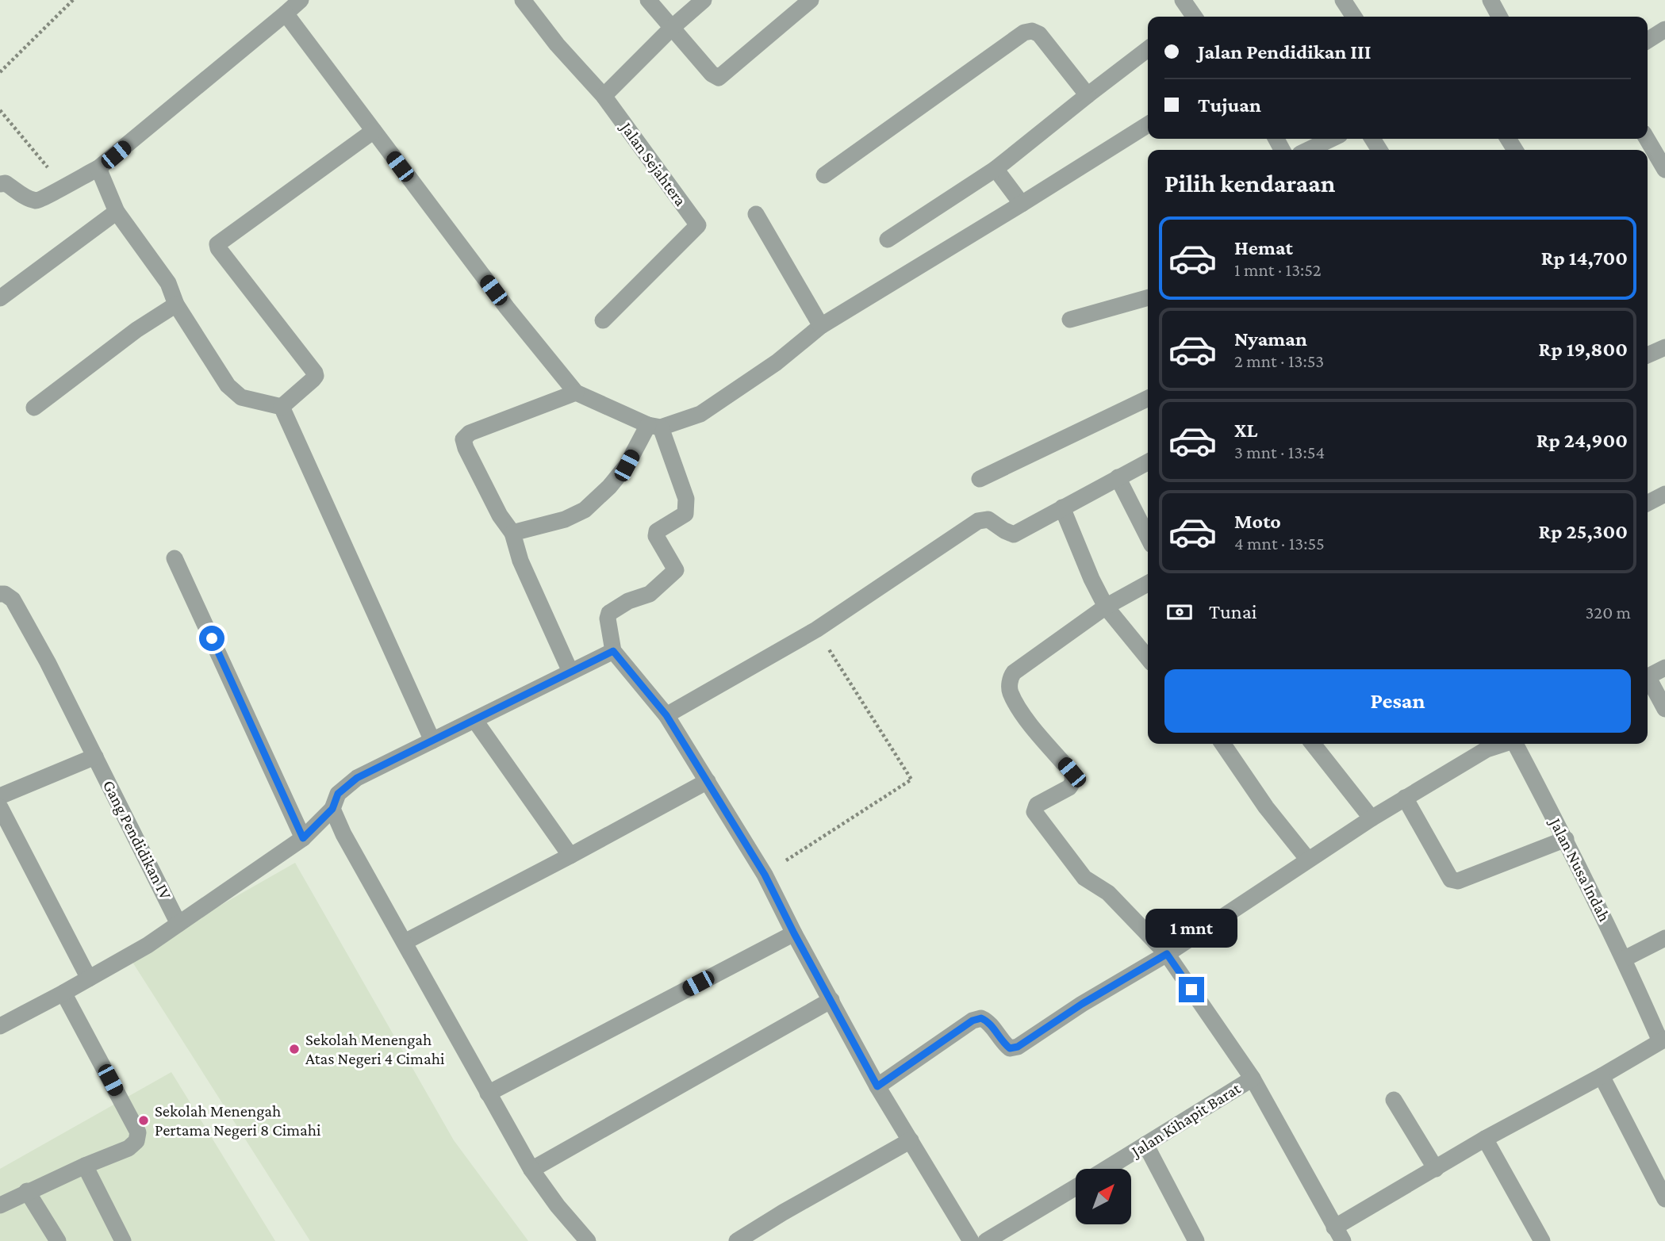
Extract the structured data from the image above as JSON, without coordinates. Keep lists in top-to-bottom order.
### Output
{
  "streets": {
    "street": [
      "Jalan Sejahtera",
      "Gang Pendidikan IV",
      "Jalan Nusa Indah",
      "Jalan Kihapit Barat"
    ]
  },
  "places": ["Sekolah Menengah Atas Negeri 4 Cimahi", "Sekolah Menengah Pertama Negeri 8 Cimahi"],
  "north": "top right",
  "page": {
    "banner": ["Jalan Pendidikan III", "Tujuan"],
    "heading": "Pilih kendaraan",
    "list": [
      {
        "name": "Hemat",
        "note": "1 mnt · 13:52",
        "value": "Rp 14,700"
      },
      {
        "name": "Nyaman",
        "note": "2 mnt · 13:53",
        "value": "Rp 19,800"
      },
      {
        "name": "XL",
        "note": "3 mnt · 13:54",
        "value": "Rp 24,900"
      },
      {
        "name": "Moto",
        "note": "4 mnt · 13:55",
        "value": "Rp 25,300"
      }
    ],
    "pay": ["Tunai", "320 m"],
    "buttons": "Pesan",
    "bubble": "1 mnt"
  }
}
